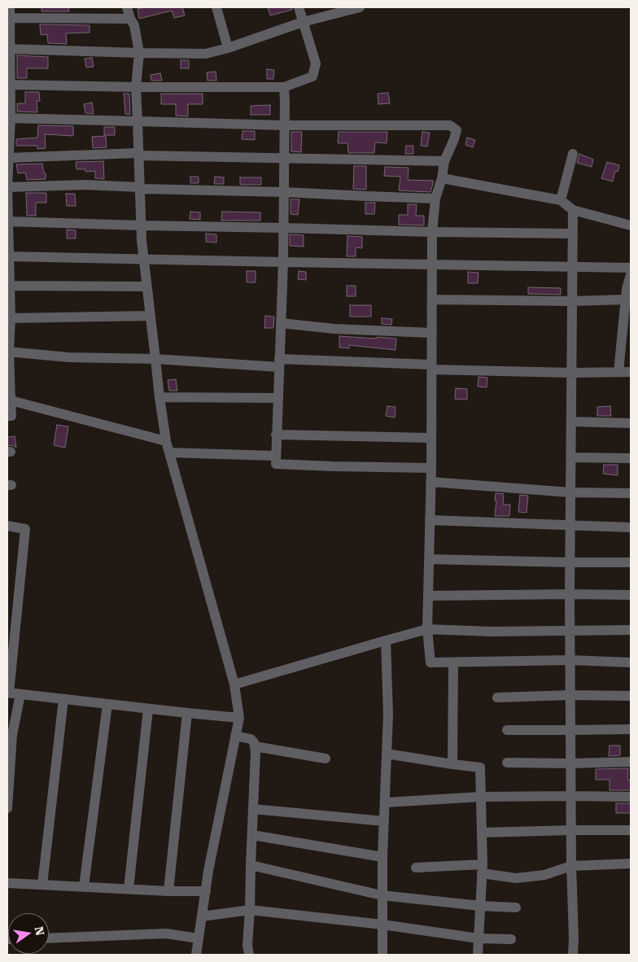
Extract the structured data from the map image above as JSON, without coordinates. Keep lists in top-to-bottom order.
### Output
{
  "north": "right"
}
